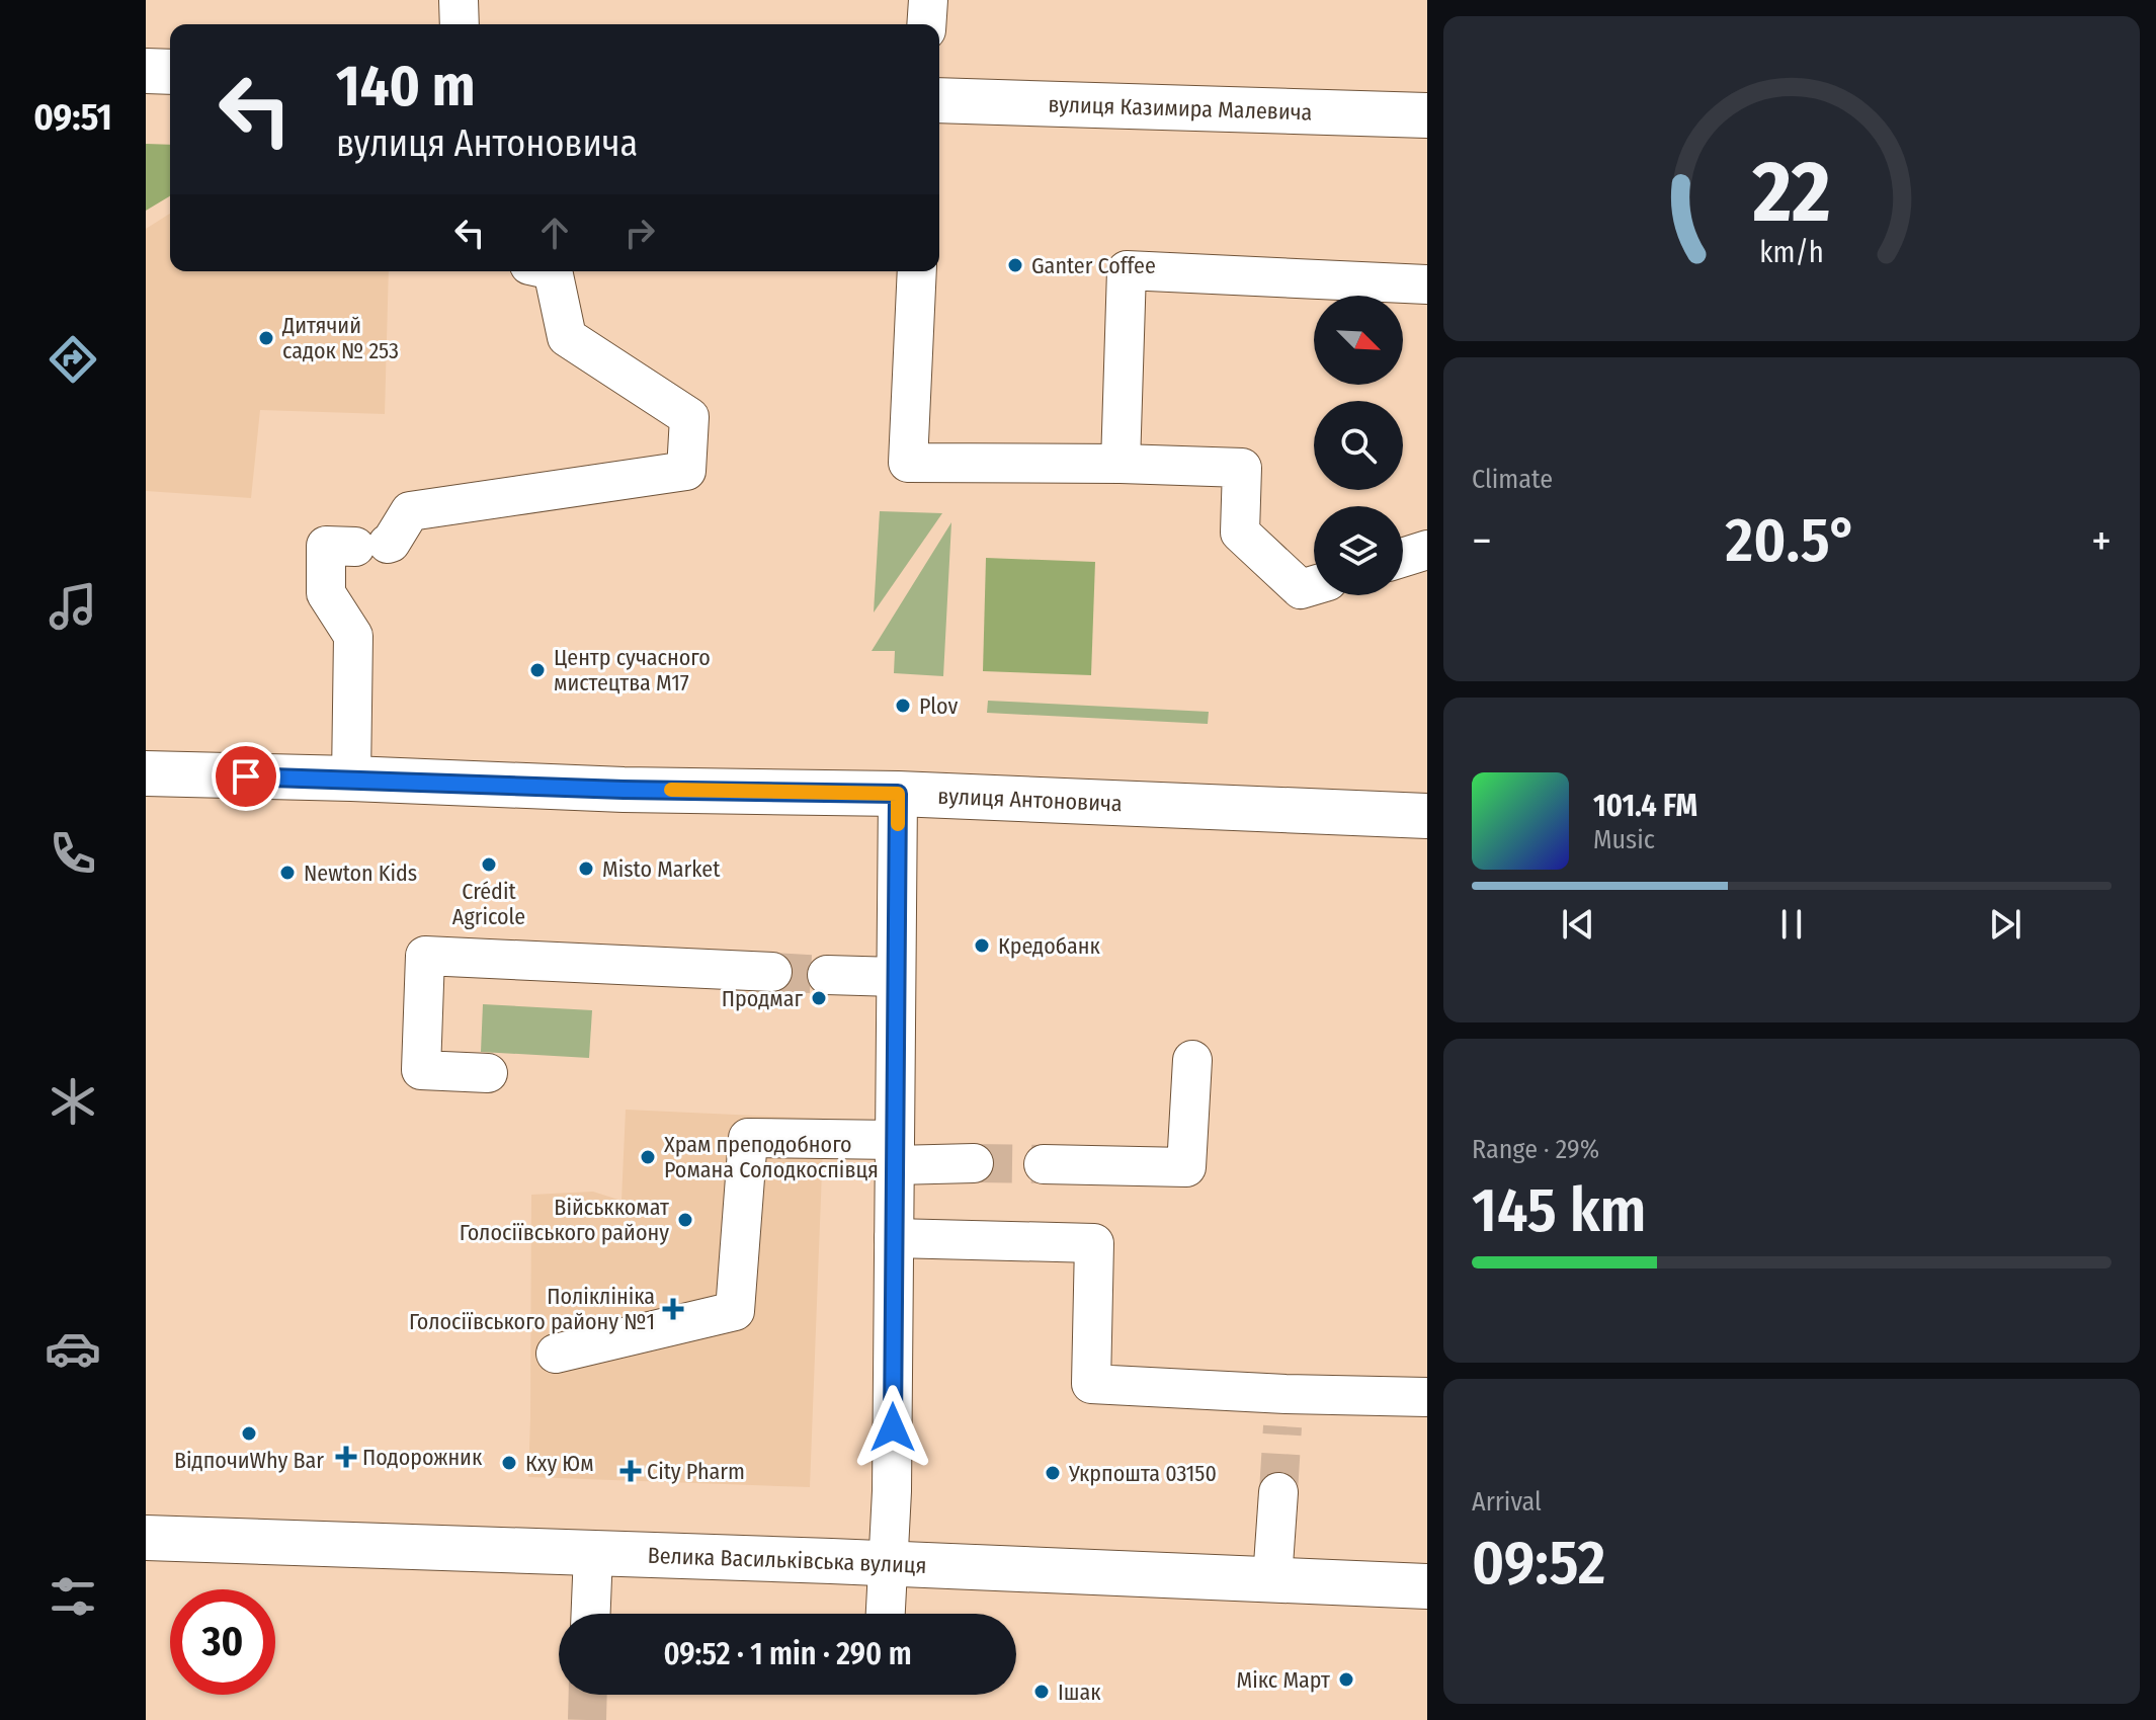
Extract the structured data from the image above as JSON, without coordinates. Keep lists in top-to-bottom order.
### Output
{
  "streets": {
    "main road": ["вулиця Казимира Малевича", "вулиця Антоновича", "Велика Васильківська вулиця"]
  },
  "places": {
    "other": [
      "Ganter Coffee",
      "Дитячий садок № 253",
      "Центр сучасного мистецтва M17",
      "Plov",
      "Crédit Agricole",
      "Misto Market",
      "Newton Kids",
      "Кредобанк",
      "Продмаг",
      "Храм преподобного Романа Солодкоспівця",
      "Військкомат Голосіївського району",
      "ВідпочиWhy Bar",
      "Кху Юм",
      "Укрпошта 03150",
      "Мікс Март",
      "Ішак"
    ],
    "health": ["Поліклініка Голосіївського району №1", "Подорожник", "City Pharm"]
  },
  "north": "bottom right",
  "page": {
    "tabs": "09:51",
    "turn": ["140 m", "вулиця Антоновича"],
    "tile": [
      "Climate",
      ["Range · 29%", "145 km"],
      ["Arrival", "09:52"]
    ],
    "heat": ["−", "20.5°", "+"],
    "song": ["101.4 FM", "Music"],
    "limit": "30",
    "trip": "09:52 · 1 min · 290 m",
    "gauge": ["22", "km/h"]
  }
}
